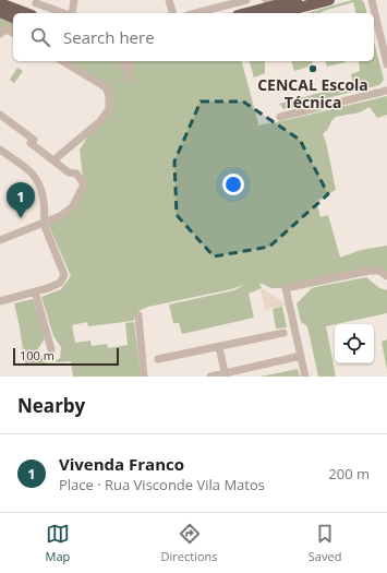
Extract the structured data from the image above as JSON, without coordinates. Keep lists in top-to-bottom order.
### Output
{
  "places": ["CENCAL Escola Técnica"],
  "scale_bar": "100 m",
  "page": {
    "search": "Search here",
    "pins": "1",
    "scale": "100 m",
    "heading": "Nearby",
    "list": [
      {
        "mark": "1",
        "name": "Vivenda Franco",
        "note": "Place · Rua Visconde Vila Matos",
        "value": "200 m"
      }
    ],
    "nav": ["Map", "Directions", "Saved"]
  }
}
